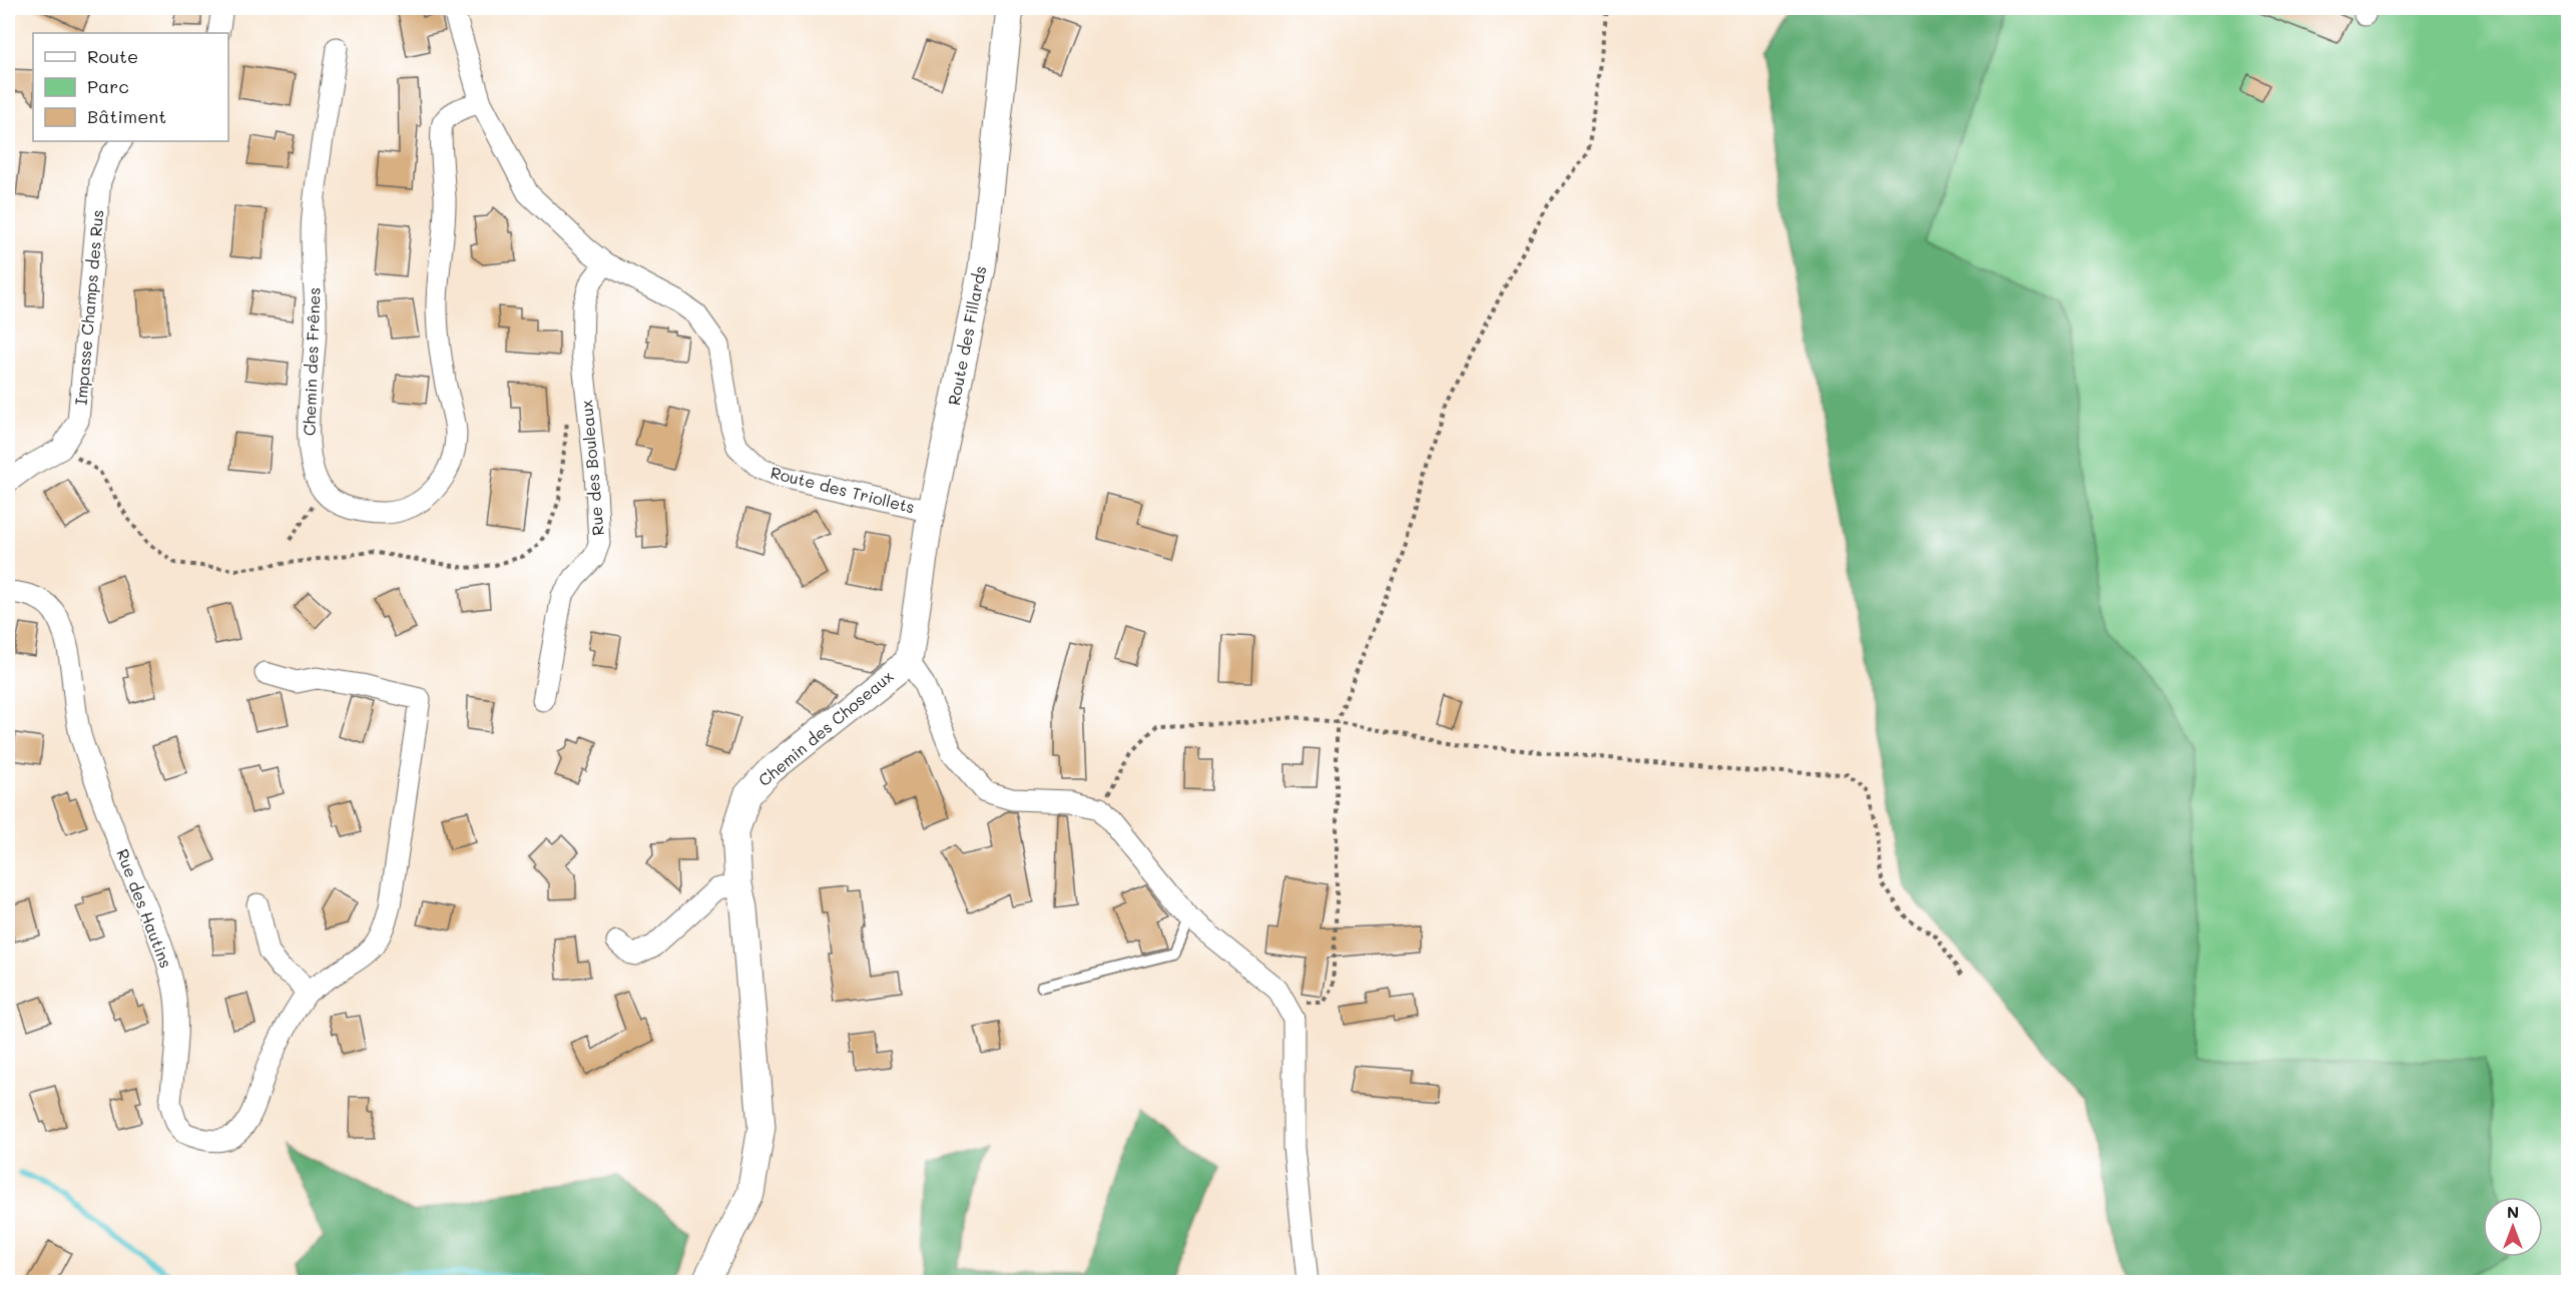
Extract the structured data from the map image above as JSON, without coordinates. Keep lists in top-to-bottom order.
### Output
{
  "streets": {
    "street": [
      "Impasse Champs des Rus",
      "Route des Fillards",
      "Chemin des Frênes",
      "Rue des Bouleaux",
      "Route des Triollets",
      "Chemin des Choseaux",
      "Rue des Hautins"
    ]
  },
  "crossings": [
    ["Route des Fillards", "Route des Triollets"],
    ["Route des Fillards", "Chemin des Choseaux"],
    ["Rue des Bouleaux", "Route des Triollets"]
  ],
  "legend": ["Route", "Parc", "Bâtiment"],
  "north": "top"
}
